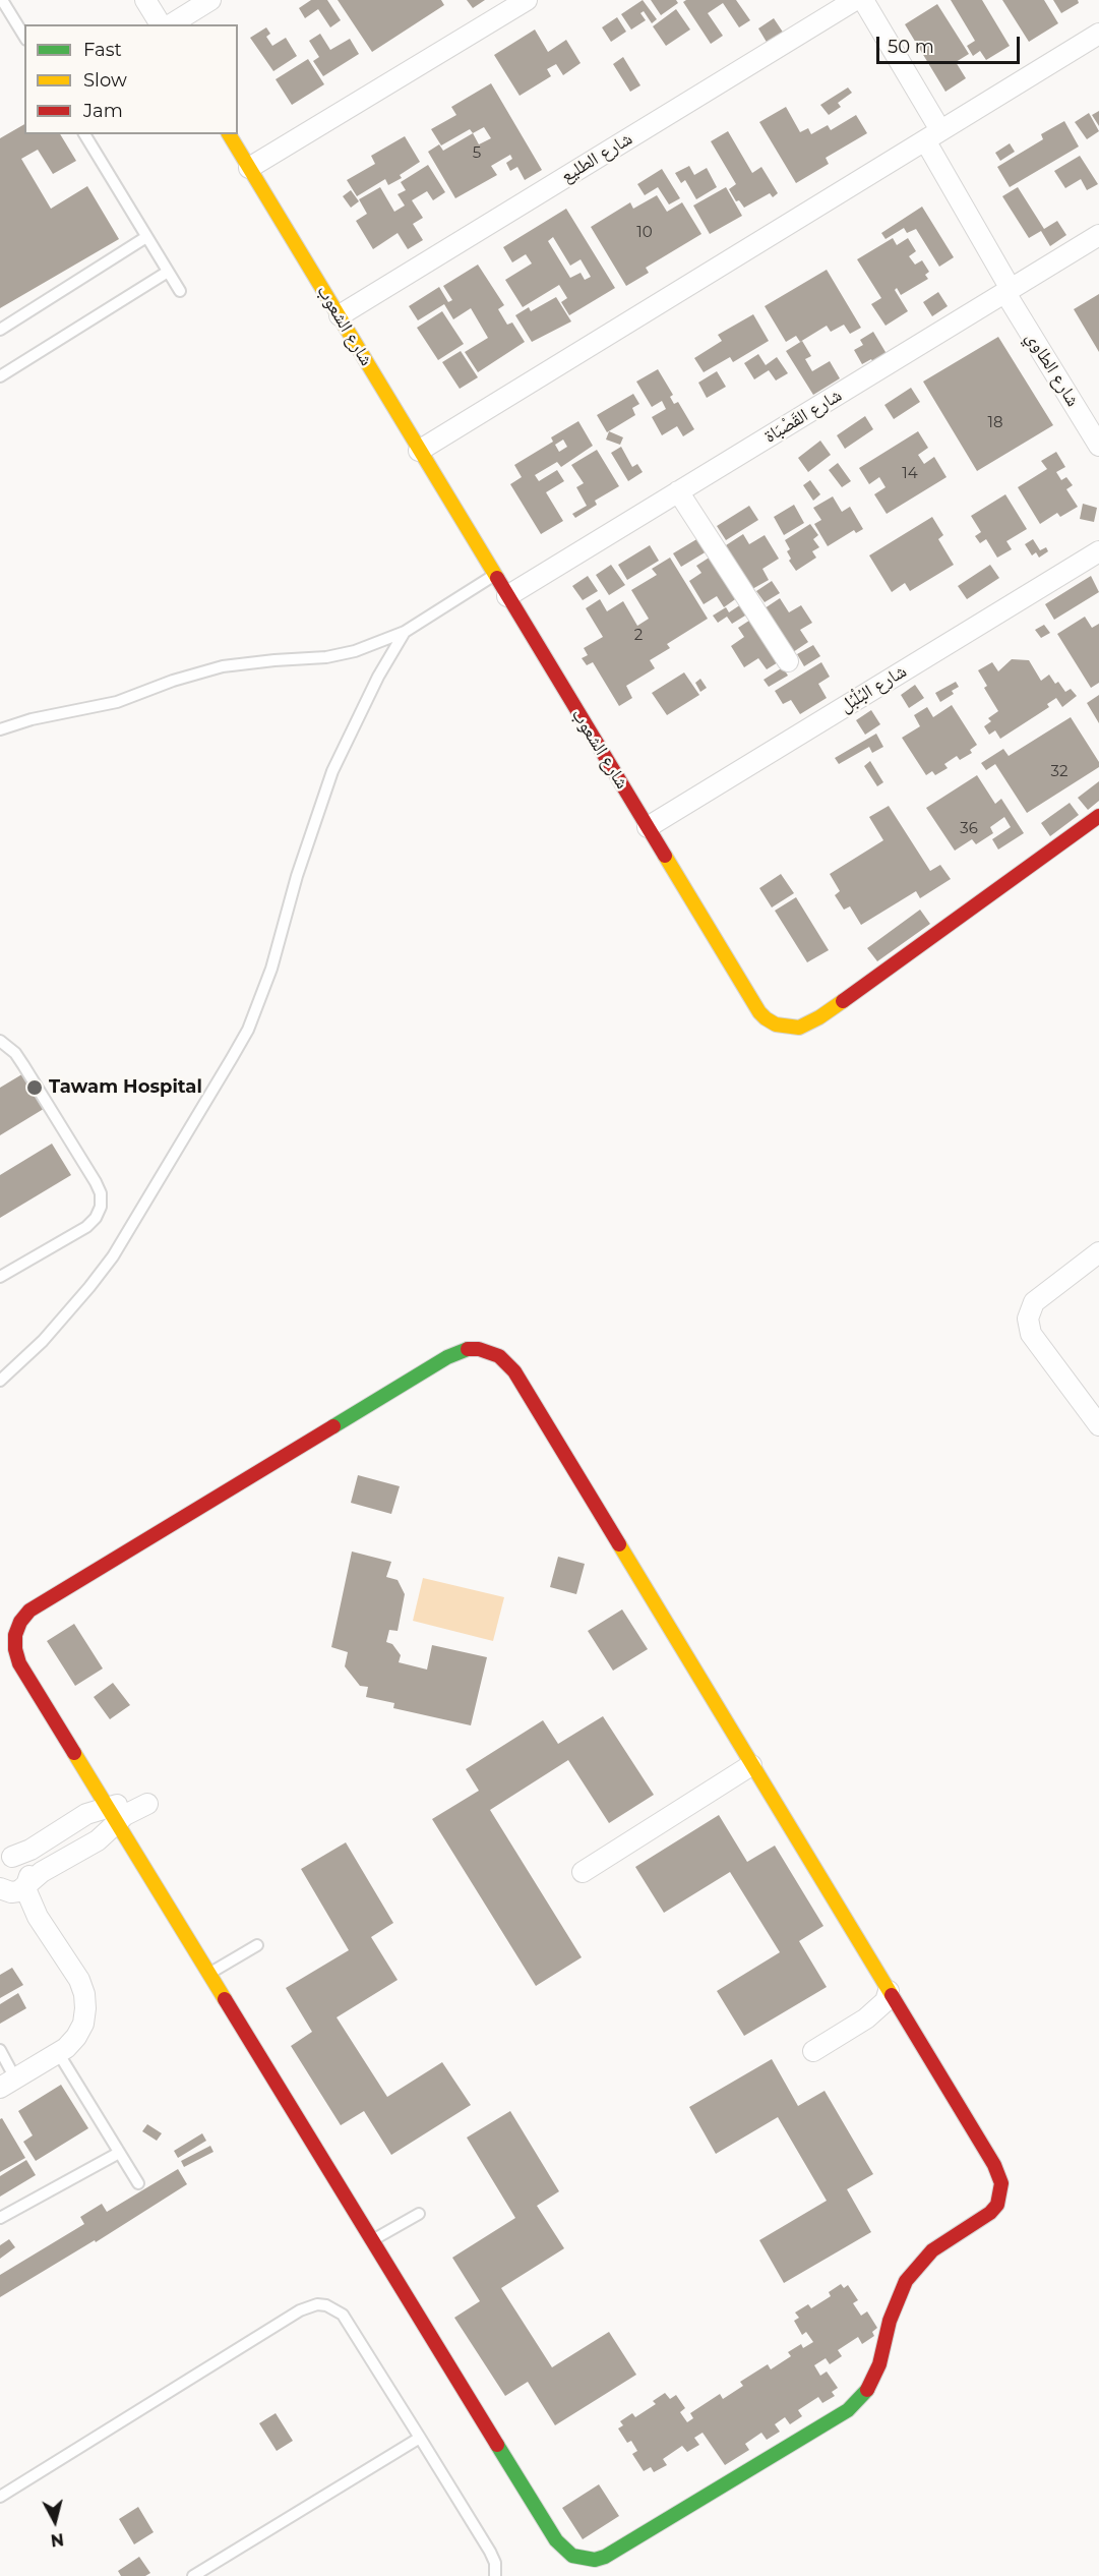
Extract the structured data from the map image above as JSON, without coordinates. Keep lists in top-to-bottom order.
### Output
{
  "streets": {
    "street": [
      "شارع الطليع",
      "شارع الشعوب",
      "شارع الطاوي",
      "شارع القَصْبَاة",
      "شارع البُلْبُل"
    ]
  },
  "crossings": [
    ["شارع الطليع", "شارع الشعوب"],
    ["شارع الشعوب", "شارع القَصْبَاة"],
    ["شارع الشعوب", "شارع البُلْبُل"],
    ["شارع الطاوي", "شارع القَصْبَاة"]
  ],
  "places": ["Tawam Hospital"],
  "house_numbers": [
    "5",
    "10",
    "18",
    "14",
    "2",
    "32",
    "36"
  ],
  "legend": ["Fast", "Slow", "Jam"],
  "scale_bar": "50 m",
  "north": "bottom"
}
